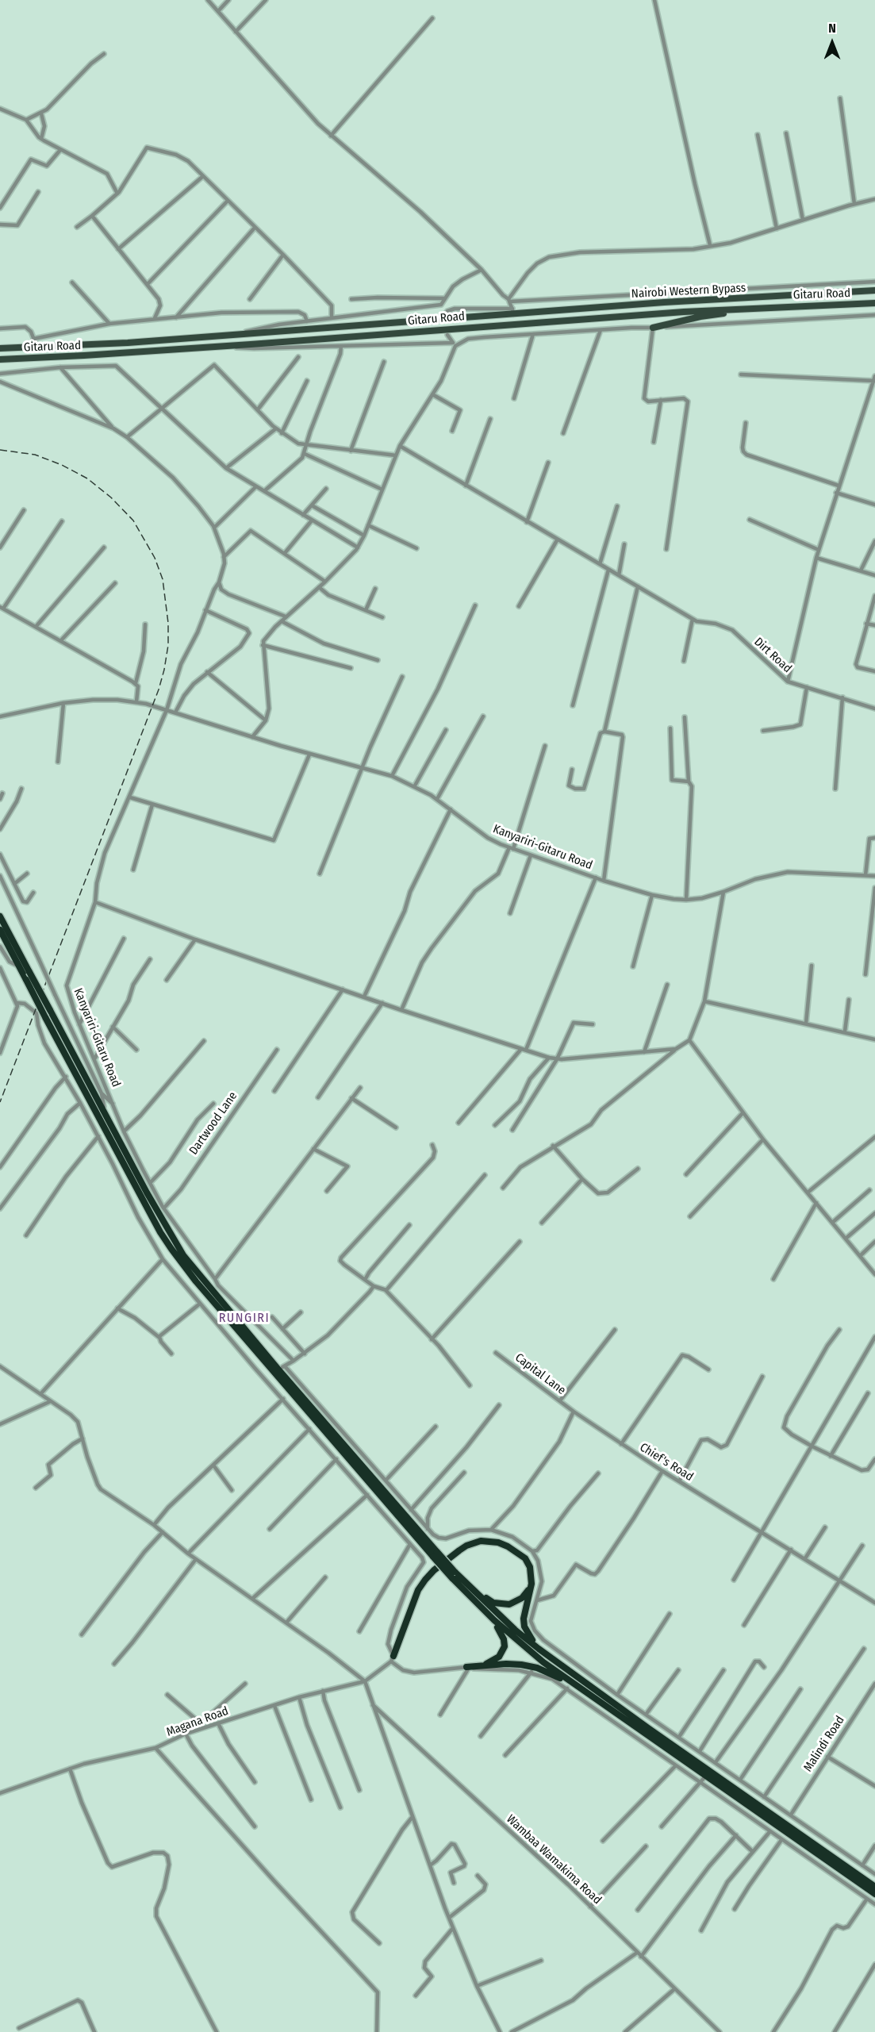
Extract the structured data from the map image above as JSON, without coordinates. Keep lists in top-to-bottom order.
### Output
{
  "streets": {
    "main road": ["Nairobi Western Bypass", "Gitaru Road"],
    "street": [
      "Dirt Road",
      "Kanyariri-Gitaru Road",
      "Dartwood Lane",
      "Capital Lane",
      "Chief's Road",
      "Magana Road",
      "Malindi Road",
      "Wambaa Wamakima Road"
    ]
  },
  "crossings": [
    ["Nairobi Western Bypass", "Gitaru Road"],
    ["Kanyariri-Gitaru Road", "Dartwood Lane"],
    ["Capital Lane", "Chief's Road"]
  ],
  "districts": ["RUNGIRI"],
  "north": "top"
}
